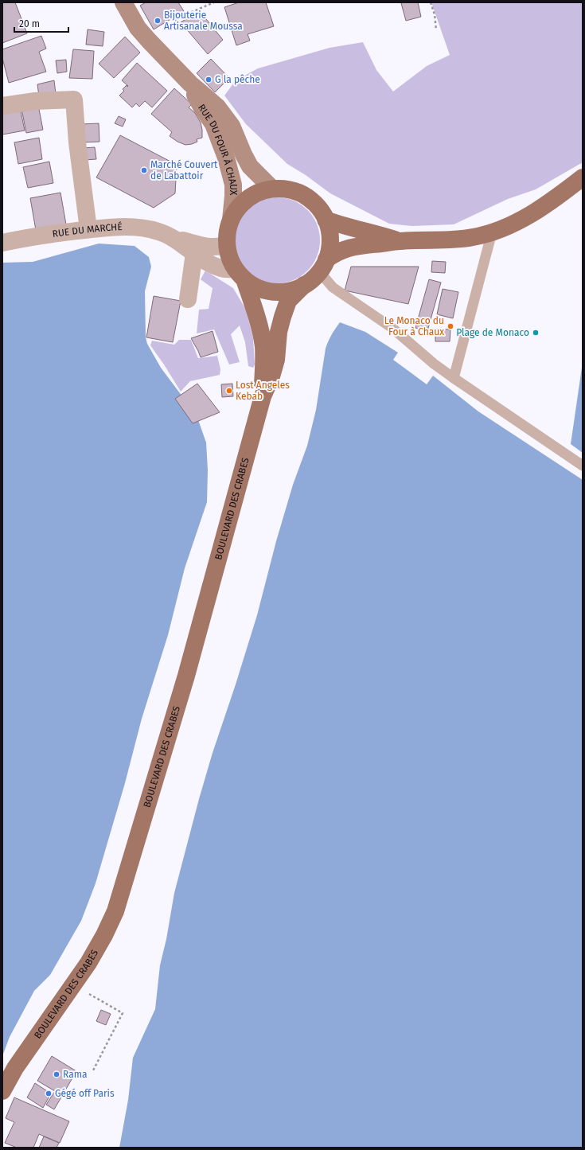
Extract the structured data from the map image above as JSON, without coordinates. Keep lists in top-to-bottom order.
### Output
{
  "streets": {
    "main road": ["RUE DU FOUR À CHAUX", "BOULEVARD DES CRABES"],
    "street": ["RUE DU MARCHÉ"]
  },
  "crossings": [
    ["RUE DU FOUR À CHAUX", "RUE DU MARCHÉ"],
    ["RUE DU FOUR À CHAUX", "BOULEVARD DES CRABES"],
    ["RUE DU MARCHÉ", "BOULEVARD DES CRABES"]
  ],
  "places": [
    "Bijouterie Artisanale Moussa",
    "G la pêche",
    "Marché Couvert de Labattoir",
    "Le Monaco du Four à Chaux",
    "Plage de Monaco",
    "Lost Angeles Kebab",
    "Rama",
    "Gégé off Paris"
  ],
  "scale_bar": "20 m"
}
